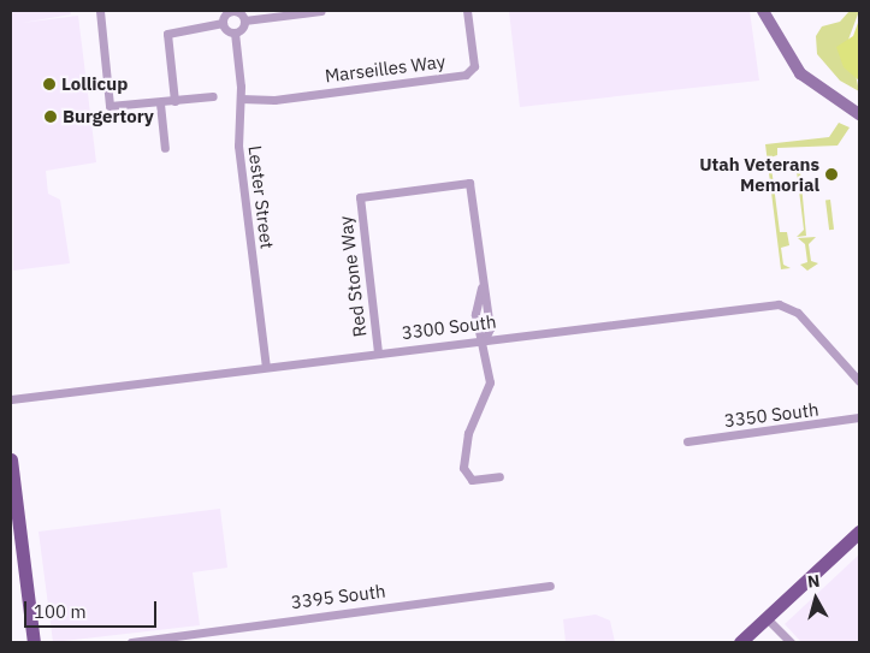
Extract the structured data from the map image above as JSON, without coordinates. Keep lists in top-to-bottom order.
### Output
{
  "streets": {
    "street": [
      "Marseilles Way",
      "Lester Street",
      "Red Stone Way",
      "3300 South",
      "3350 South",
      "3395 South"
    ]
  },
  "crossings": [
    ["Marseilles Way", "Lester Street"],
    ["Lester Street", "3300 South"],
    ["Red Stone Way", "3300 South"]
  ],
  "places": ["Lollicup", "Burgertory", "Utah Veterans Memorial"],
  "scale_bar": "100 m",
  "north": "top"
}
